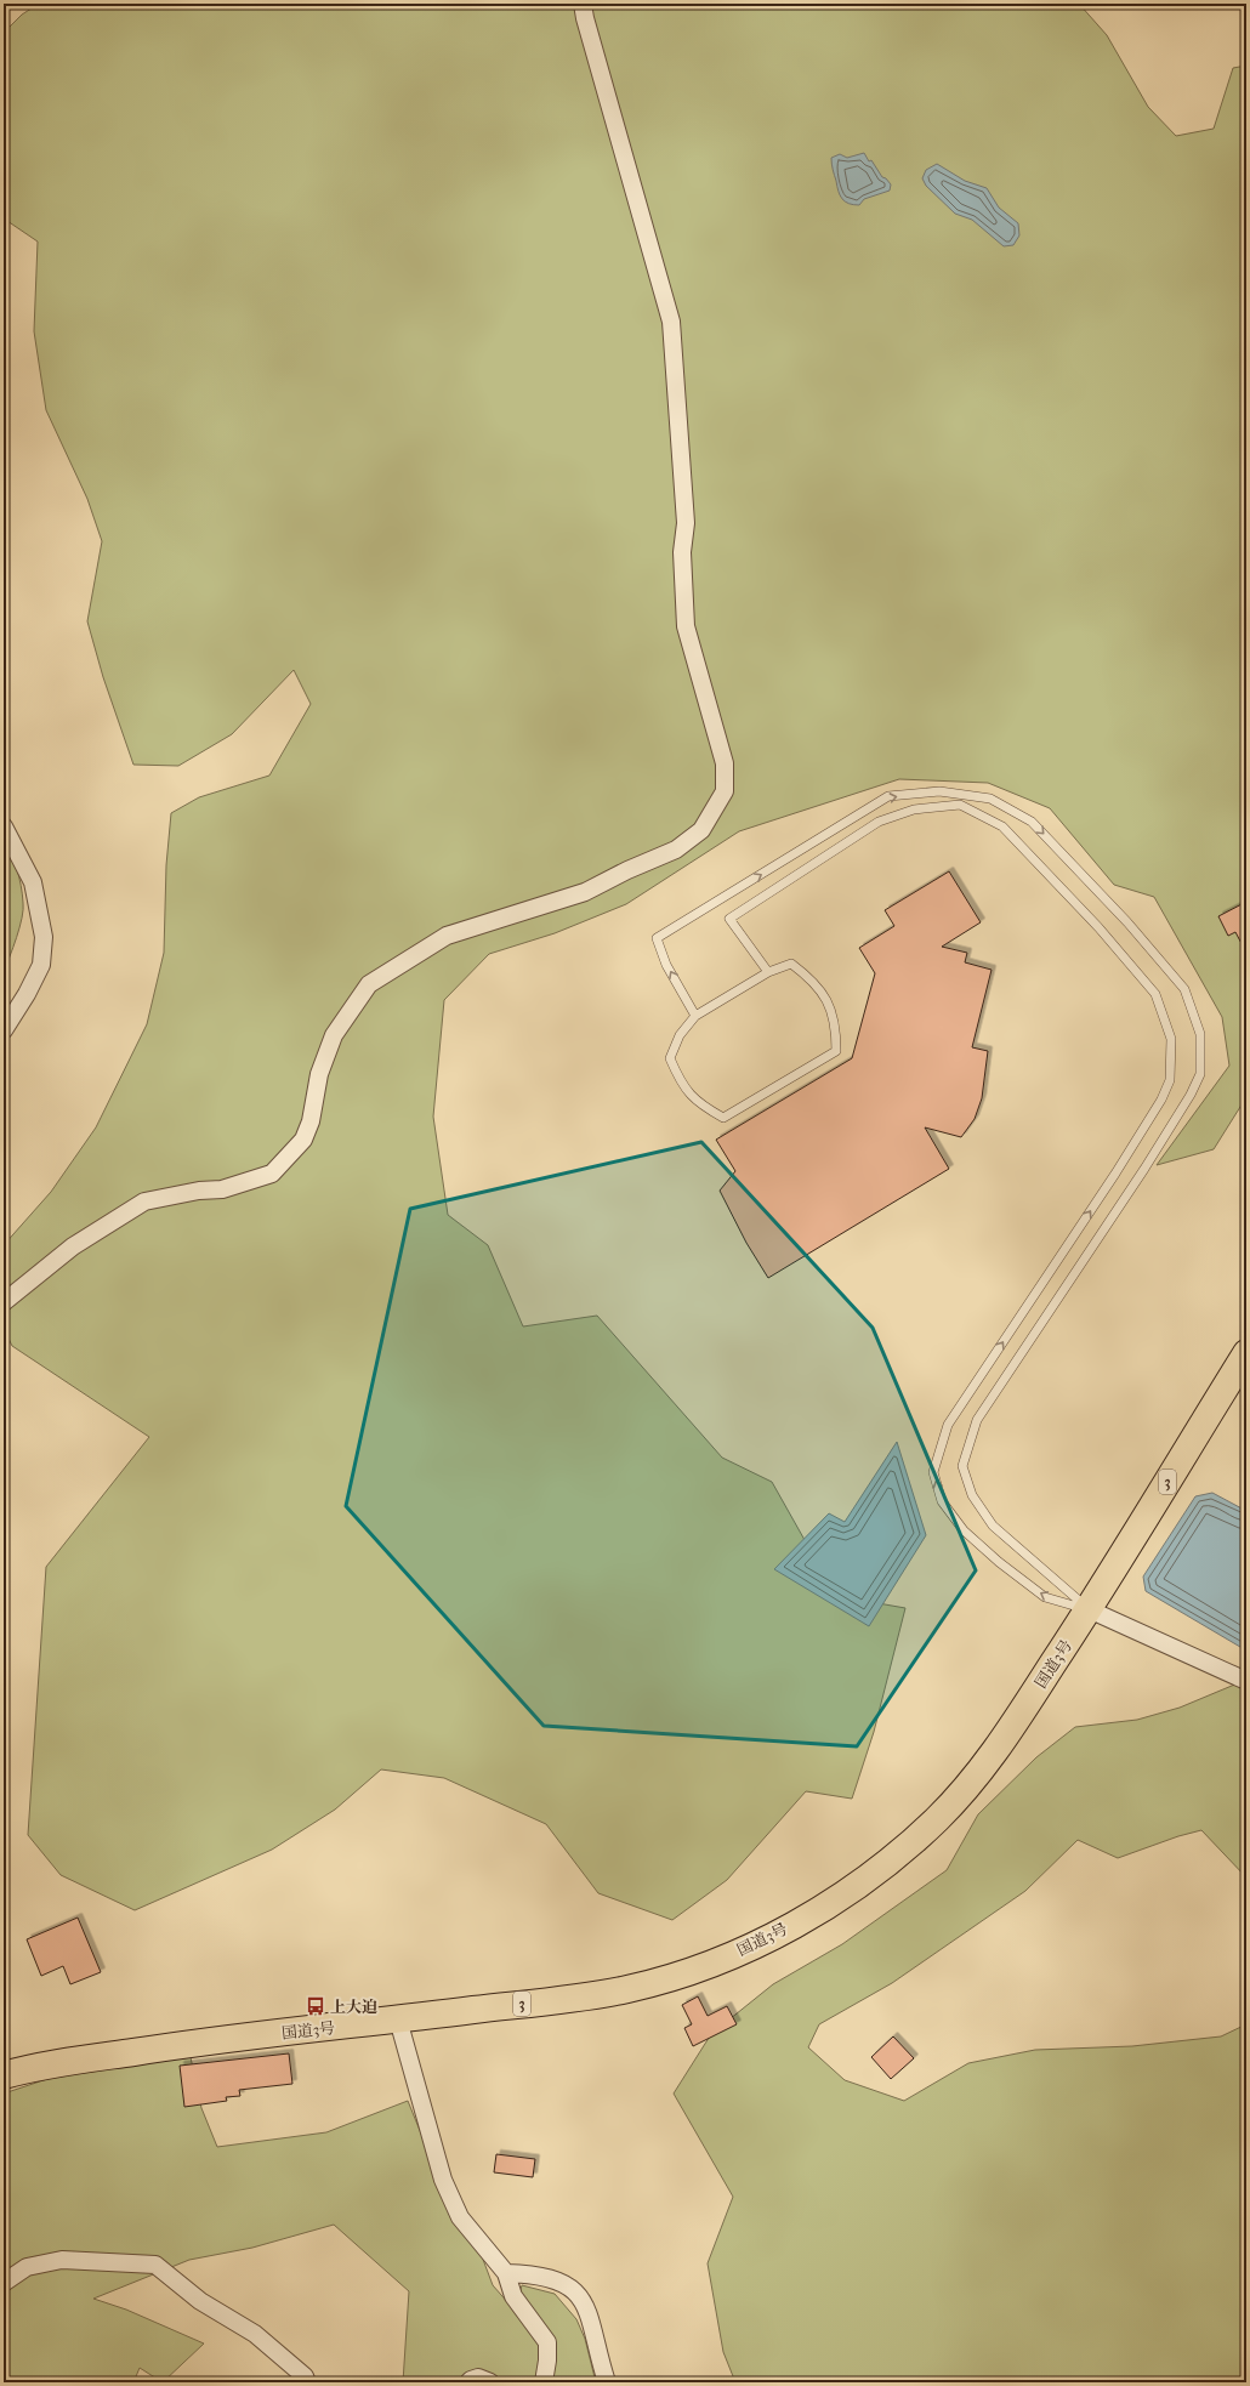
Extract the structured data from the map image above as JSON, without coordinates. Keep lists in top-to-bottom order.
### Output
{
  "streets": {
    "highway": ["3", "国道3号"]
  },
  "places": {
    "bus stop": ["上大迫"]
  }
}
